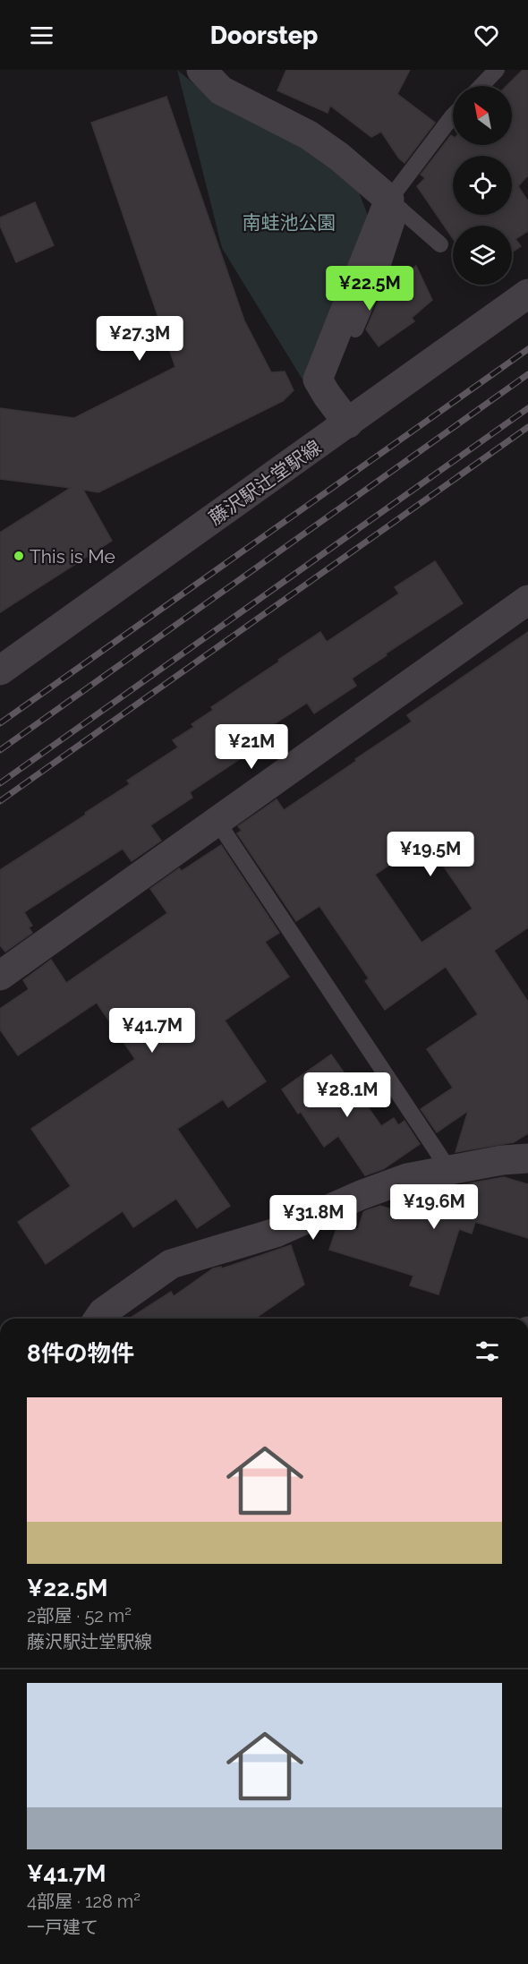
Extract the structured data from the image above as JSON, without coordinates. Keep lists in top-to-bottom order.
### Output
{
  "streets": {
    "street": ["藤沢駅辻堂駅線"]
  },
  "parks": ["南蛙池公園"],
  "places": ["This is Me"],
  "north": "top left",
  "page": {
    "header": "Doorstep",
    "price": [
      "¥22.5M",
      "¥27.3M",
      "¥21M",
      "¥19.5M",
      "¥41.7M",
      "¥28.1M",
      "¥19.6M",
      "¥31.8M"
    ],
    "heading": "8件の物件",
    "list": [
      {
        "name": "¥22.5M",
        "note": "2部屋 · 52 m² · 藤沢駅辻堂駅線"
      },
      {
        "name": "¥41.7M",
        "note": "4部屋 · 128 m² · 一戸建て"
      }
    ]
  }
}
